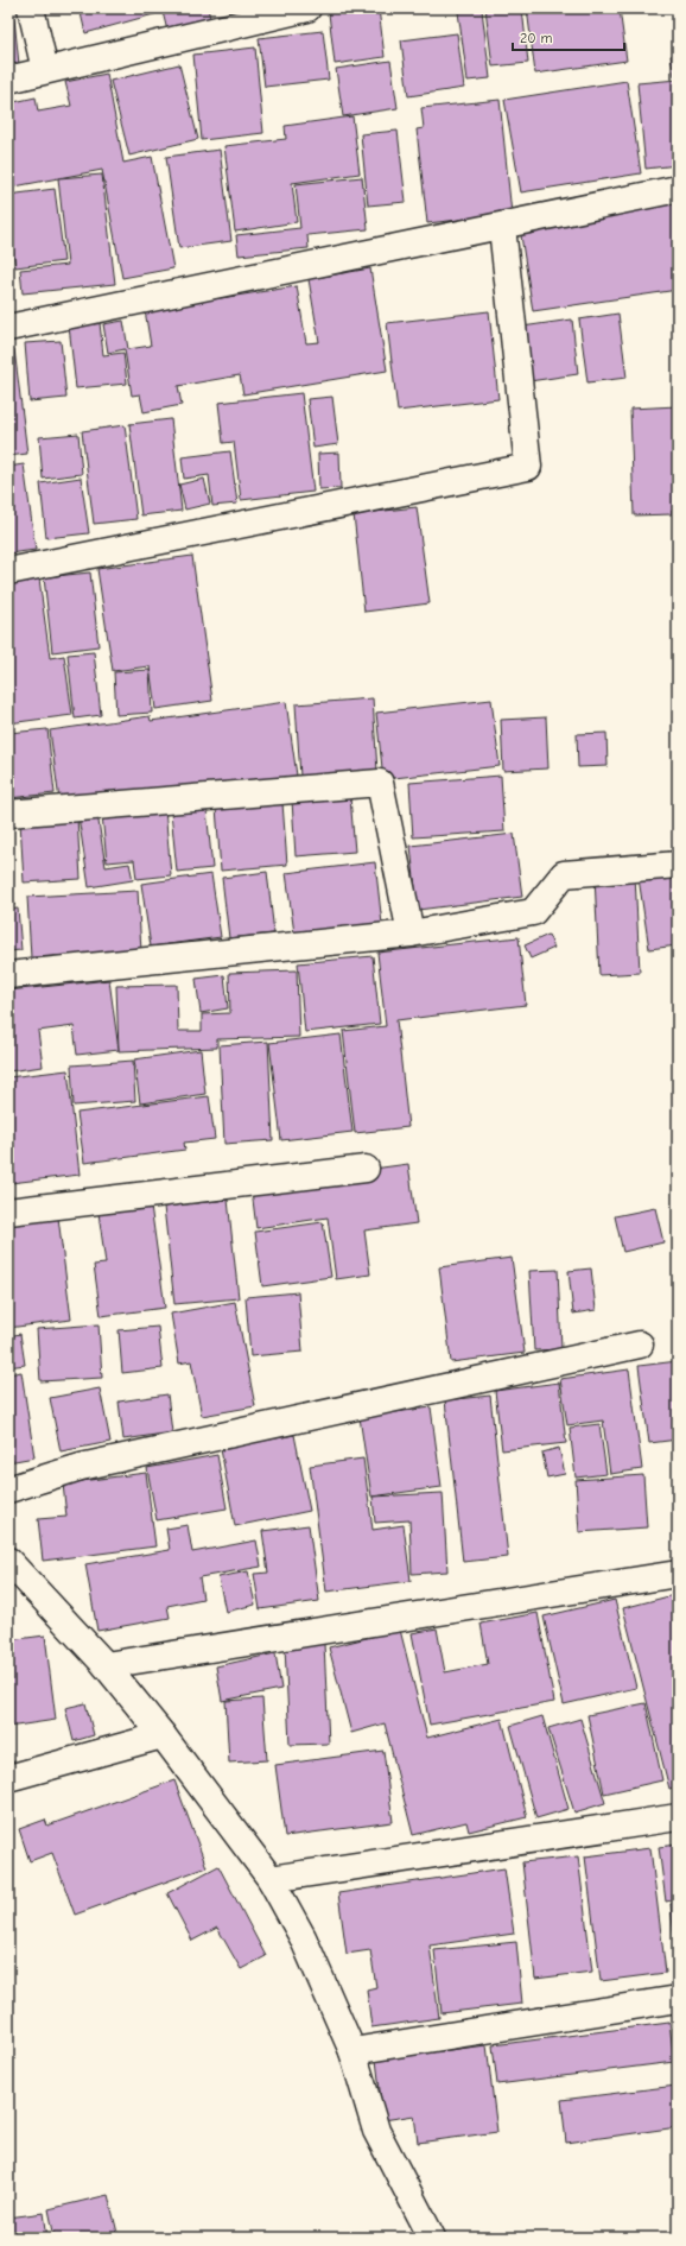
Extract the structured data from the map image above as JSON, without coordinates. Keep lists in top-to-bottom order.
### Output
{
  "scale_bar": "20 m"
}
